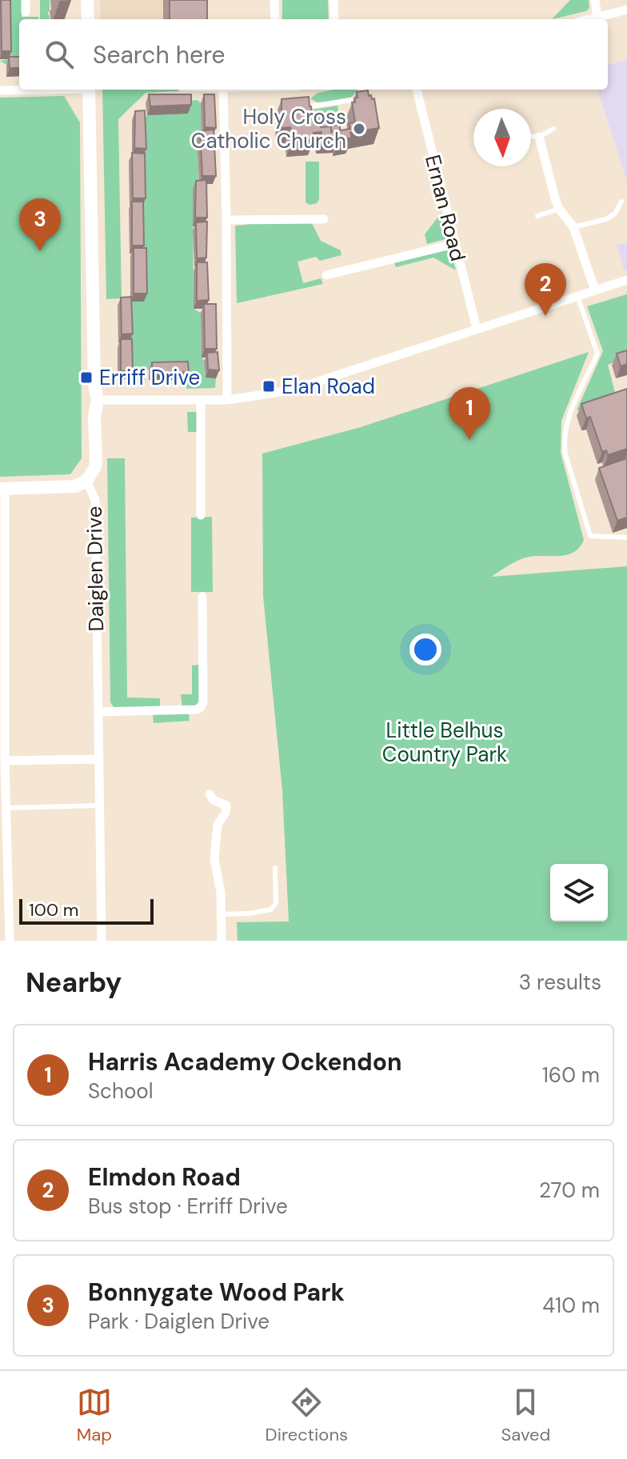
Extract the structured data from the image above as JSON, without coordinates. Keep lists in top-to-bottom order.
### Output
{
  "streets": {
    "street": ["Ernan Road", "Daiglen Drive"]
  },
  "parks": ["Little Belhus Country Park"],
  "places": {
    "other": ["Holy Cross Catholic Church"],
    "transit": ["Erriff Drive", "Elan Road"]
  },
  "scale_bar": "100 m",
  "north": "bottom",
  "page": {
    "search": "Search here",
    "pins": ["3", "2", "1"],
    "scale": "100 m",
    "heading": ["Nearby", "3 results"],
    "list": [
      {
        "mark": "1",
        "name": "Harris Academy Ockendon",
        "note": "School",
        "value": "160 m"
      },
      {
        "mark": "2",
        "name": "Elmdon Road",
        "note": "Bus stop · Erriff Drive",
        "value": "270 m"
      },
      {
        "mark": "3",
        "name": "Bonnygate Wood Park",
        "note": "Park · Daiglen Drive",
        "value": "410 m"
      }
    ],
    "nav": ["Map", "Directions", "Saved"]
  }
}
